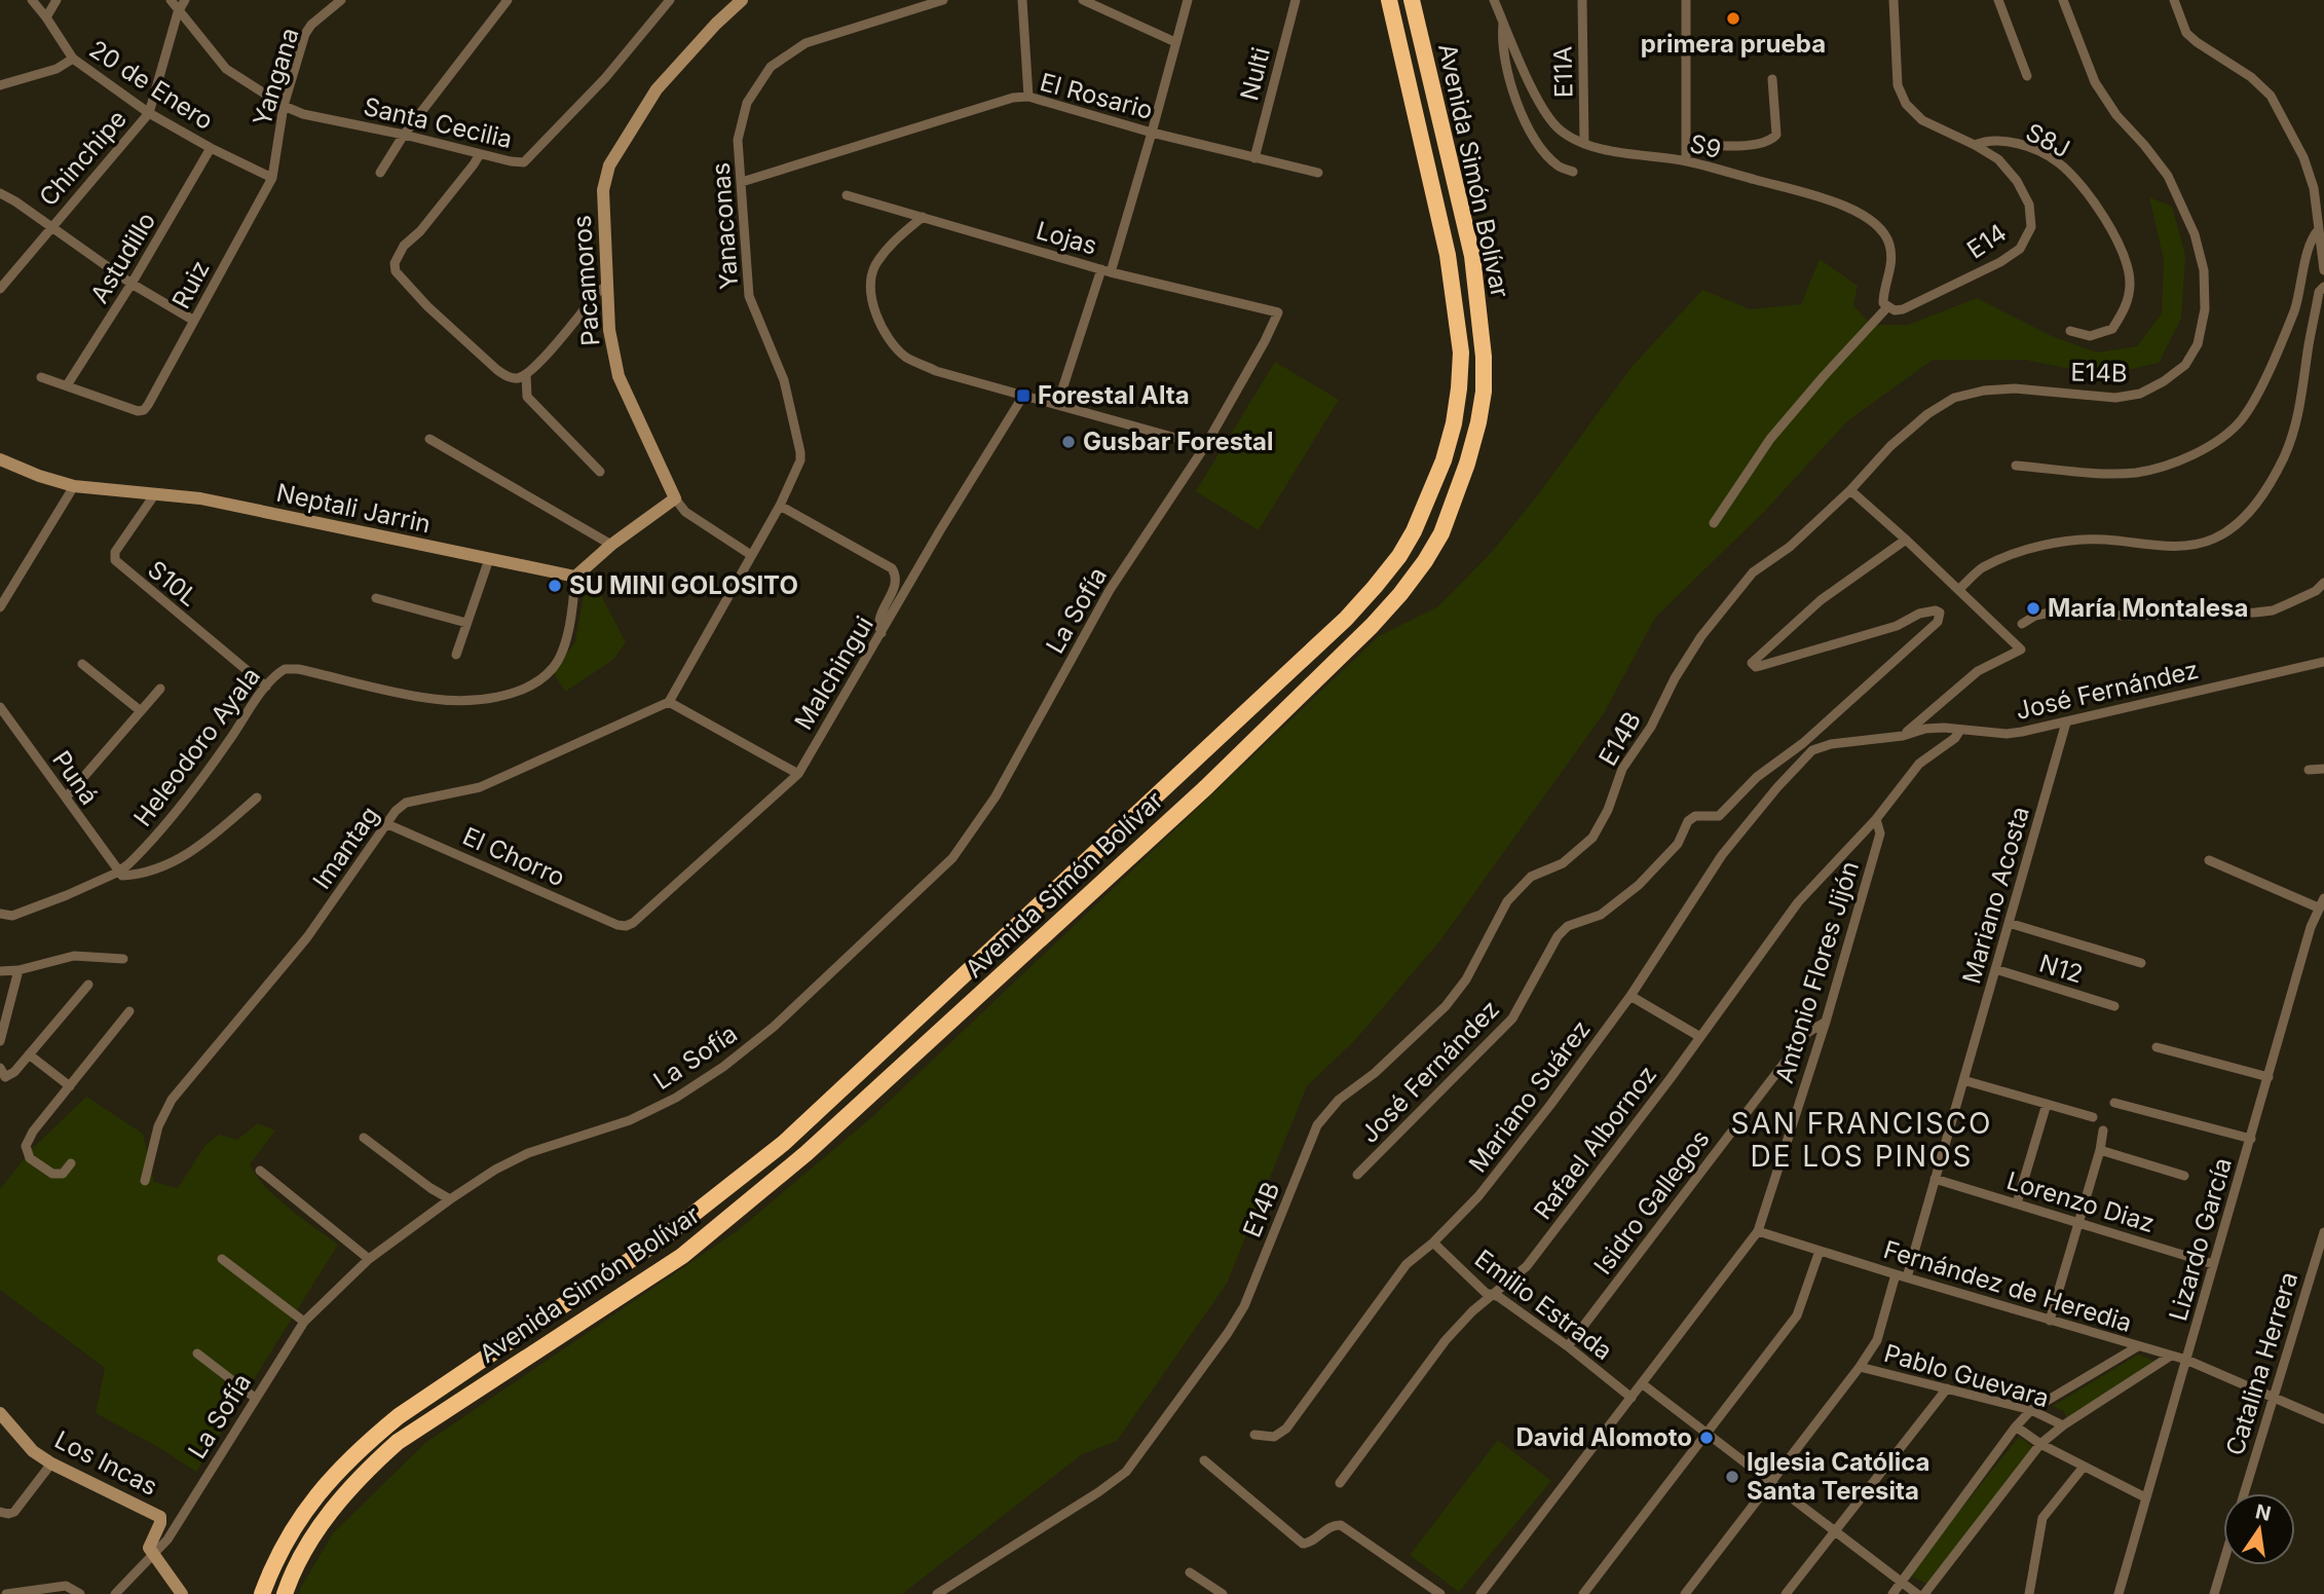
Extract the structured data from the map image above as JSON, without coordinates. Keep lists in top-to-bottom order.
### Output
{
  "streets": {
    "highway": ["Avenida Simón Bolívar"],
    "street": [
      "E11A",
      "Nulti",
      "Yangana",
      "20 de Enero",
      "El Rosario",
      "Santa Cecilia",
      "S8J",
      "S9",
      "Chinchipe",
      "Yanaconas",
      "Lojas",
      "E14",
      "Astudillo",
      "Pacamoros",
      "Ruiz",
      "E14B",
      "Neptali Jarrin",
      "S10L",
      "La Sofía",
      "Malchingui",
      "José Fernández",
      "Heleodoro Ayala",
      "Puná",
      "Imantag",
      "El Chorro",
      "Mariano Acosta",
      "N12",
      "Antonio Flores Jijón",
      "Mariano Suárez",
      "Rafael Albornoz",
      "Isidro Gallegos",
      "Lorenzo Diaz",
      "Lizardo García",
      "Fernández de Heredia",
      "Emilio Estrada",
      "Catalina Herrera",
      "Pablo Guevara",
      "Los Incas"
    ]
  },
  "crossings": [
    ["E11A", "S9"],
    ["Nulti", "El Rosario"],
    ["Yangana", "20 de Enero"],
    ["Yangana", "Santa Cecilia"],
    ["Yangana", "Ruiz"],
    ["20 de Enero", "Chinchipe"],
    ["20 de Enero", "Astudillo"],
    ["20 de Enero", "Ruiz"],
    ["El Rosario", "Yanaconas"],
    ["Santa Cecilia", "Chinchipe"],
    ["S8J", "E14"],
    ["S9", "E14"],
    ["Yanaconas", "Pacamoros"],
    ["Lojas", "La Sofía"],
    ["Astudillo", "Ruiz"],
    ["Neptali Jarrin", "S10L"],
    ["Neptali Jarrin", "Heleodoro Ayala"],
    ["S10L", "Heleodoro Ayala"],
    ["La Sofía", "Los Incas"],
    ["Malchingui", "El Chorro"],
    ["José Fernández", "Mariano Acosta"],
    ["José Fernández", "Mariano Suárez"],
    ["Heleodoro Ayala", "Puná"],
    ["Imantag", "El Chorro"],
    ["Mariano Acosta", "N12"],
    ["Mariano Acosta", "Lorenzo Diaz"],
    ["Mariano Acosta", "Fernández de Heredia"],
    ["Antonio Flores Jijón", "Rafael Albornoz"],
    ["Antonio Flores Jijón", "Isidro Gallegos"],
    ["Antonio Flores Jijón", "Fernández de Heredia"],
    ["Antonio Flores Jijón", "Emilio Estrada"],
    ["Mariano Suárez", "Emilio Estrada"],
    ["Rafael Albornoz", "Emilio Estrada"],
    ["Isidro Gallegos", "Emilio Estrada"],
    ["Lorenzo Diaz", "Lizardo García"],
    ["Lizardo García", "Fernández de Heredia"],
    ["Lizardo García", "Pablo Guevara"],
    ["Fernández de Heredia", "Catalina Herrera"]
  ],
  "districts": ["SAN FRANCISCO DE LOS PINOS"],
  "places": {
    "other": [
      "primera prueba",
      "Gusbar Forestal",
      "SU MINI GOLOSITO",
      "María Montalesa",
      "David Alomoto",
      "Iglesia Católica Santa Teresita"
    ],
    "transit": ["Forestal Alta"]
  },
  "north": "top"
}
